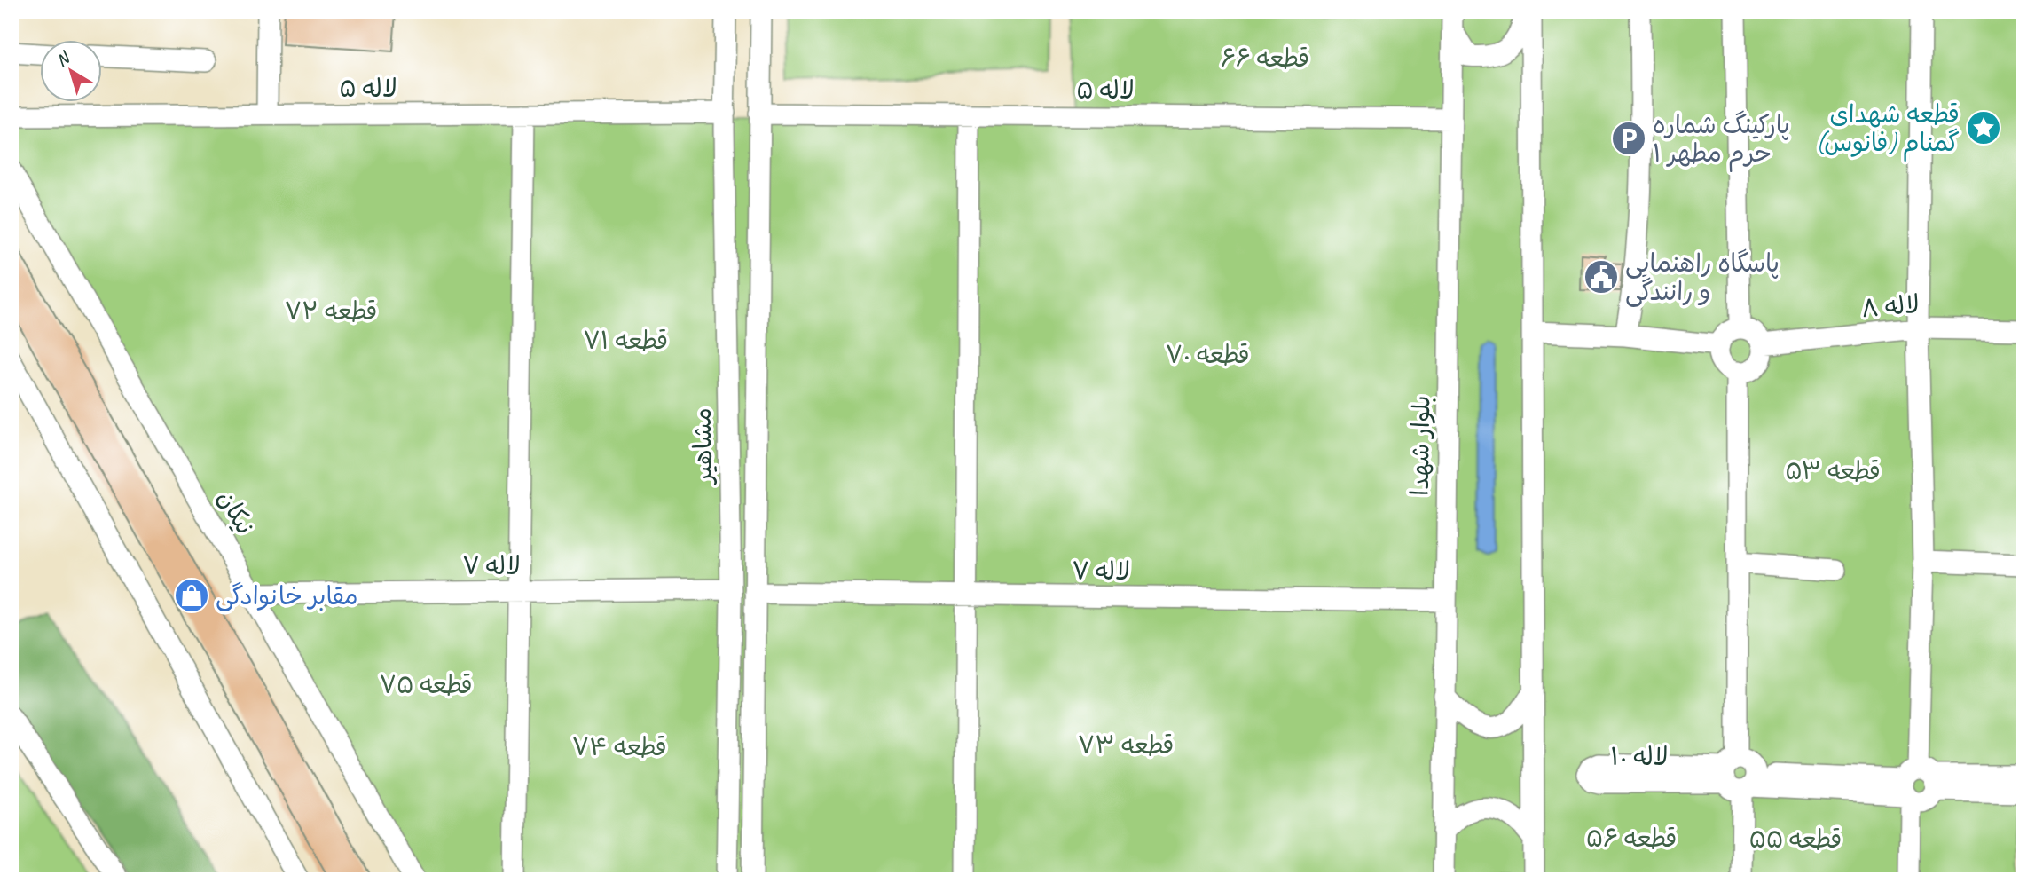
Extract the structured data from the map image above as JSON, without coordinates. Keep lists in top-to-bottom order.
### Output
{
  "streets": {
    "street": [
      "لاله ۵",
      "لاله ۸",
      "مشاهیر",
      "بلوار شهدا",
      "نیکان",
      "لاله ۷",
      "لاله ۱۰"
    ]
  },
  "crossings": [
    ["لاله ۵", "مشاهیر"],
    ["لاله ۵", "بلوار شهدا"],
    ["مشاهیر", "لاله ۷"],
    ["بلوار شهدا", "لاله ۷"],
    ["نیکان", "لاله ۷"]
  ],
  "parks": [
    "قطعه ۶۶",
    "قطعه ۷۲",
    "قطعه ۷۱",
    "قطعه ۷۰",
    "قطعه ۵۳",
    "قطعه ۷۵",
    "قطعه ۷۳",
    "قطعه ۷۴",
    "قطعه ۵۶",
    "قطعه ۵۵"
  ],
  "places": {
    "place": ["قطعه‌ شهدای گمنام (فانوس)"],
    "parking": ["پارکینگ شماره ۱ حرم مطهر"],
    "public building": ["پاسگاه راهنمایی و رانندگی"],
    "shop": ["مقابر خانوادگی"]
  },
  "north": "top left"
}
